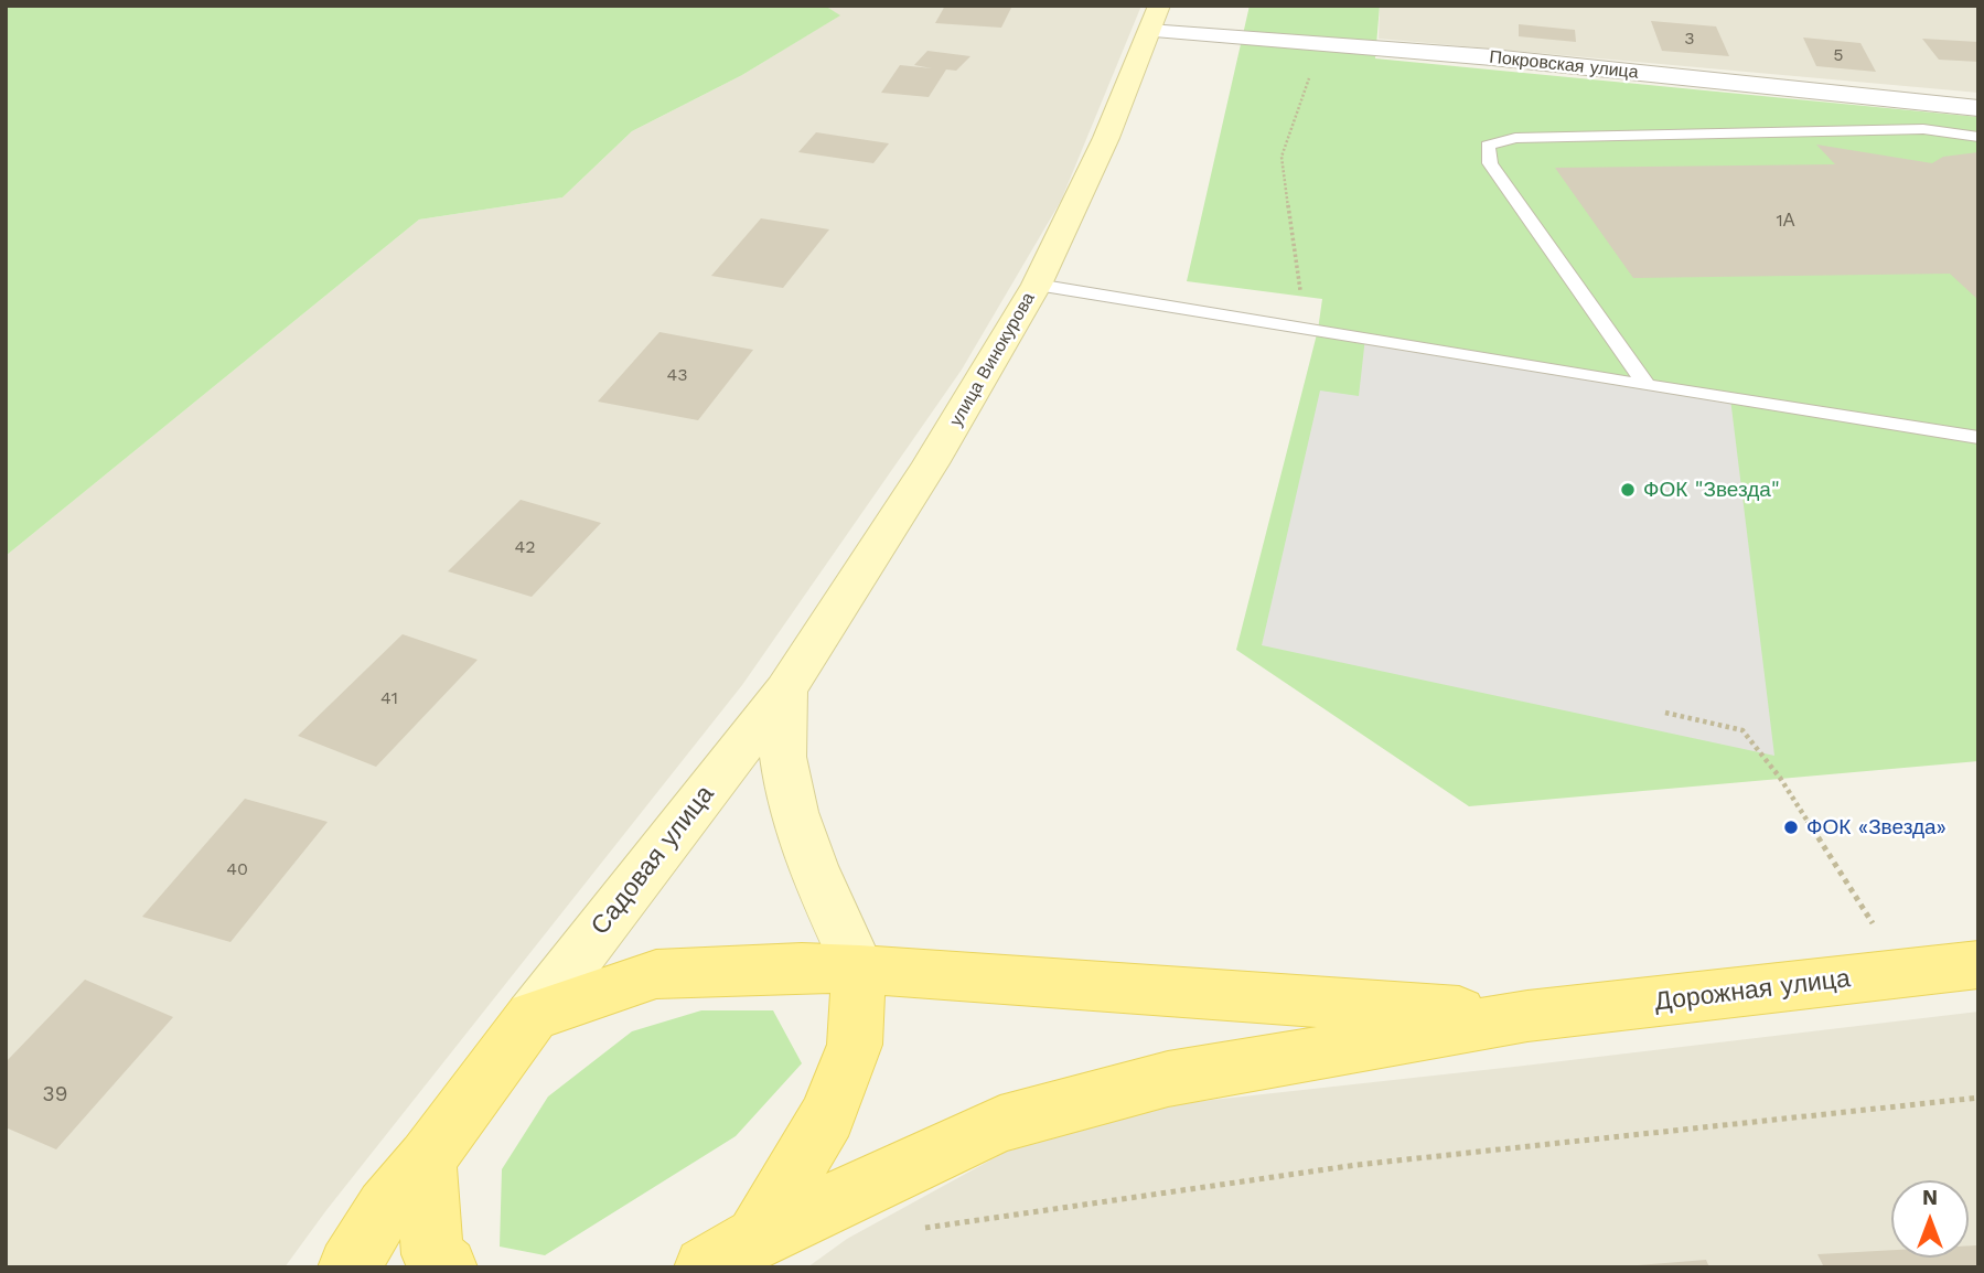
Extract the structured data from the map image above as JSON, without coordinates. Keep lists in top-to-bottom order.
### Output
{
  "streets": {
    "main road": ["улица Винокурова", "Садовая улица", "Дорожная улица"],
    "street": ["Покровская улица"]
  },
  "crossings": [
    ["Покровская улица", "улица Винокурова"],
    ["улица Винокурова", "Садовая улица"]
  ],
  "places": ["ФОК \"Звезда\"", "ФОК «Звезда»"],
  "house_numbers": [
    "3",
    "5",
    "1А",
    "43",
    "42",
    "41",
    "40",
    "39"
  ],
  "north": "top"
}
